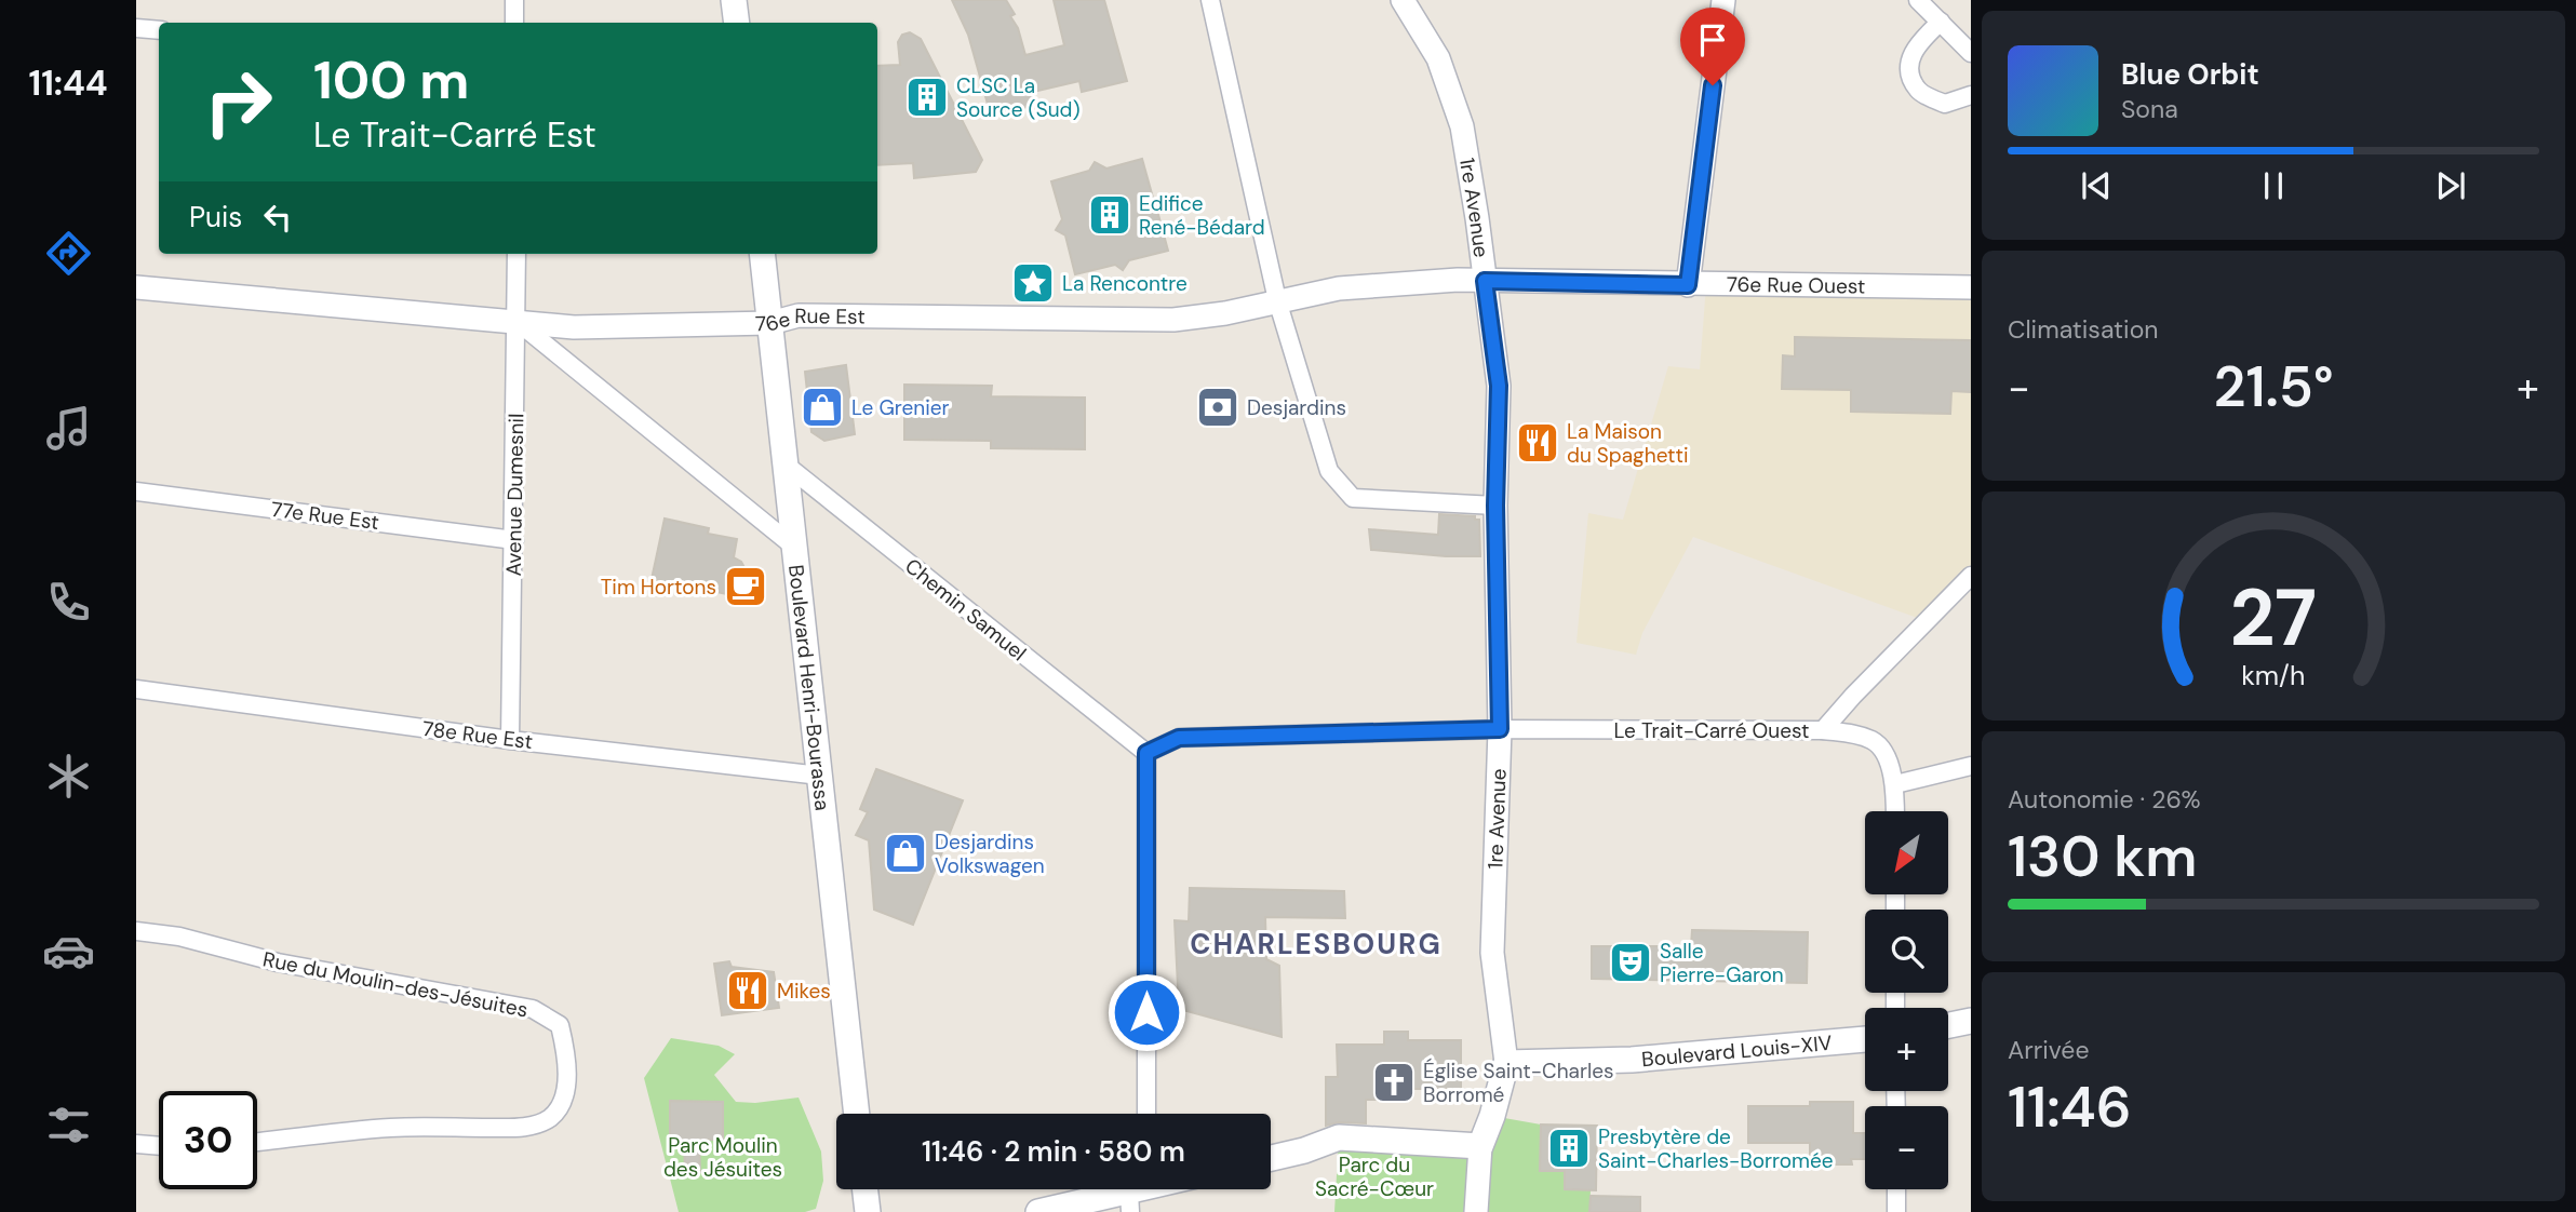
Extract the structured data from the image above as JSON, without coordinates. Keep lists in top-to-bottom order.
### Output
{
  "streets": {
    "main road": ["Boulevard Henri-Bourassa", "Boulevard Louis-XIV"],
    "street": [
      "1re Avenue",
      "76e Rue Ouest",
      "76e Rue Est",
      "Avenue Dumesnil",
      "77e Rue Est",
      "Chemin Samuel",
      "Le Trait-Carré Ouest",
      "78e Rue Est",
      "Rue du Moulin-des-Jésuites"
    ]
  },
  "crossings": [
    ["1re Avenue", "76e Rue Ouest"],
    ["1re Avenue", "76e Rue Est"],
    ["1re Avenue", "Le Trait-Carré Ouest"],
    ["1re Avenue", "Boulevard Louis-XIV"],
    ["76e Rue Ouest", "76e Rue Est"],
    ["76e Rue Est", "Avenue Dumesnil"],
    ["76e Rue Est", "Boulevard Henri-Bourassa"],
    ["Avenue Dumesnil", "77e Rue Est"],
    ["Avenue Dumesnil", "78e Rue Est"],
    ["Chemin Samuel", "Boulevard Henri-Bourassa"],
    ["Chemin Samuel", "Le Trait-Carré Ouest"],
    ["Boulevard Henri-Bourassa", "78e Rue Est"]
  ],
  "districts": ["CHARLESBOURG"],
  "parks": ["Parc Moulin des Jésuites", "Parc du Sacré-Cœur"],
  "places": {
    "building": ["CLSC La Source (Sud)", "Edifice René-Bédard", "Presbytère de Saint-Charles-Borromée"],
    "place": ["La Rencontre"],
    "shop": ["Le Grenier", "Desjardins Volkswagen"],
    "bank": ["Desjardins"],
    "restaurant": ["La Maison du Spaghetti", "Mikes"],
    "cafe": ["Tim Hortons"],
    "theatre": ["Salle Pierre-Garon"],
    "church": ["Église Saint-Charles Borromé"]
  },
  "north": "bottom left",
  "page": {
    "tabs": "11:44",
    "turn": ["100 m", "Le Trait-Carré Est"],
    "song": ["Blue Orbit", "Sona"],
    "then": "Puis",
    "tile": [
      "Climatisation",
      ["Autonomie · 26%", "130 km"],
      ["Arrivée", "11:46"]
    ],
    "heat": ["−", "21.5°", "+"],
    "map_buttons": ["+", "−"],
    "limit": "30",
    "trip": "11:46 · 2 min · 580 m",
    "gauge": ["27", "km/h"]
  }
}
